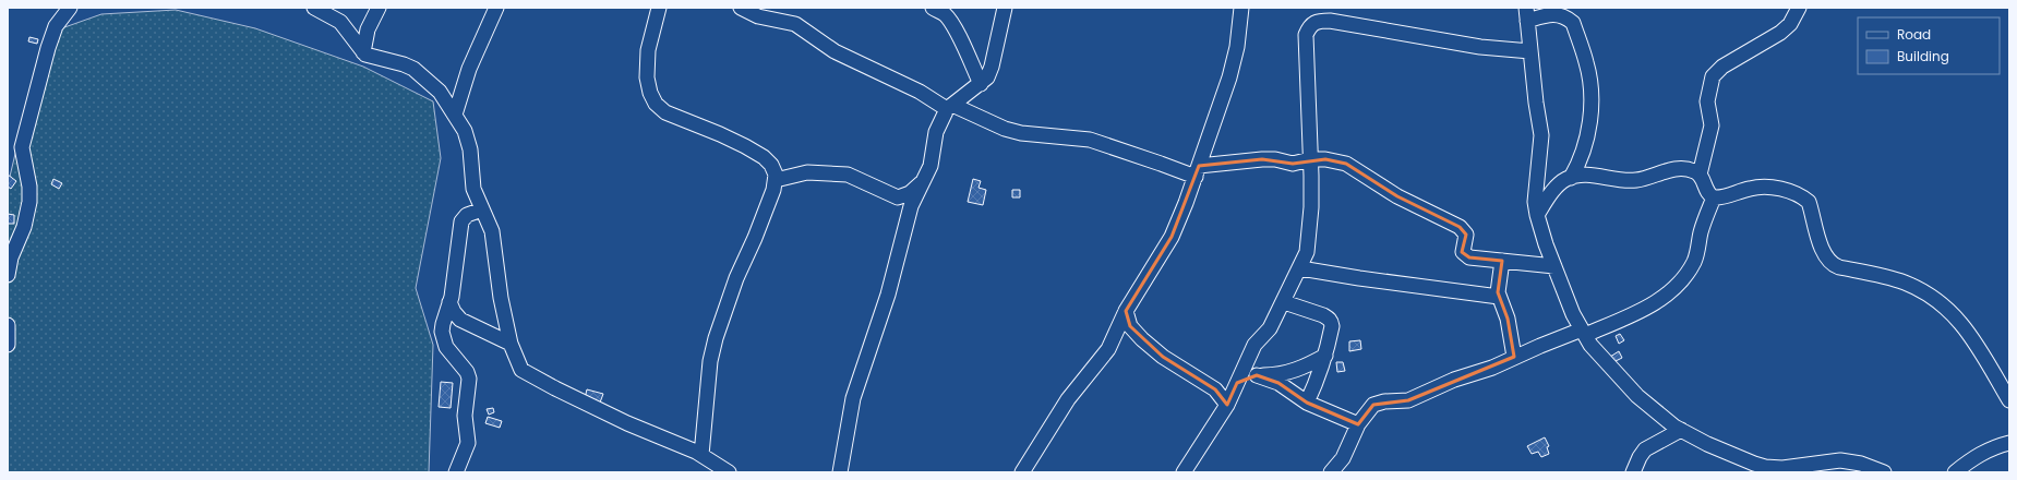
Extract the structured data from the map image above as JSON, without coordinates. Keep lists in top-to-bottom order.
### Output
{
  "legend": ["Road", "Building"]
}
